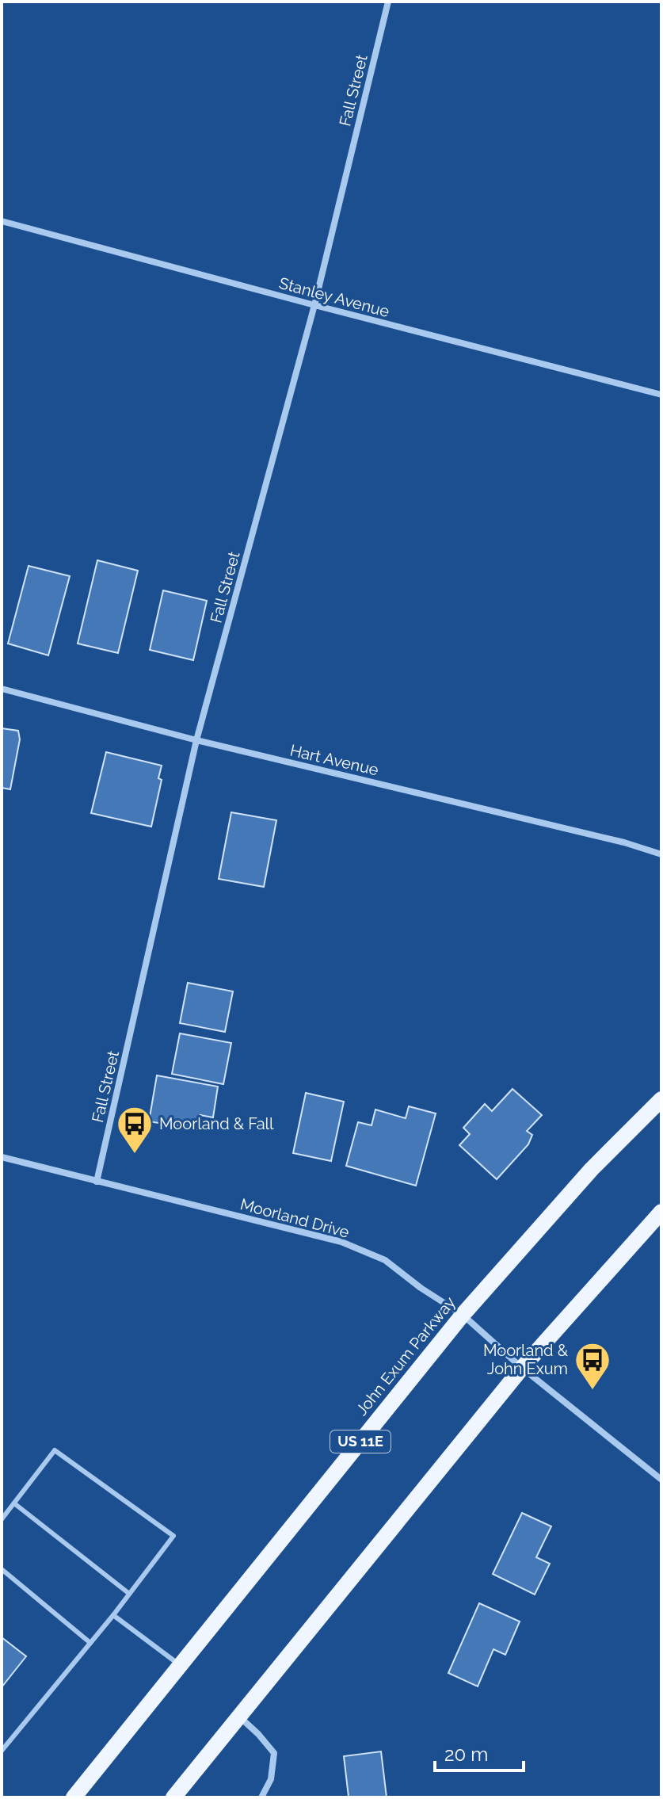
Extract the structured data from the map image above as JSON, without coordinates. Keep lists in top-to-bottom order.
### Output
{
  "streets": {
    "main road": ["John Exum Parkway", "US 11E"],
    "street": [
      "Fall Street",
      "Stanley Avenue",
      "Hart Avenue",
      "Moorland Drive"
    ]
  },
  "crossings": [
    ["Fall Street", "Stanley Avenue"],
    ["Fall Street", "Hart Avenue"],
    ["Fall Street", "Moorland Drive"],
    ["Moorland Drive", "John Exum Parkway"]
  ],
  "places": {
    "bus stop": ["Moorland & Fall", "Moorland & John Exum"]
  },
  "scale_bar": "20 m"
}
